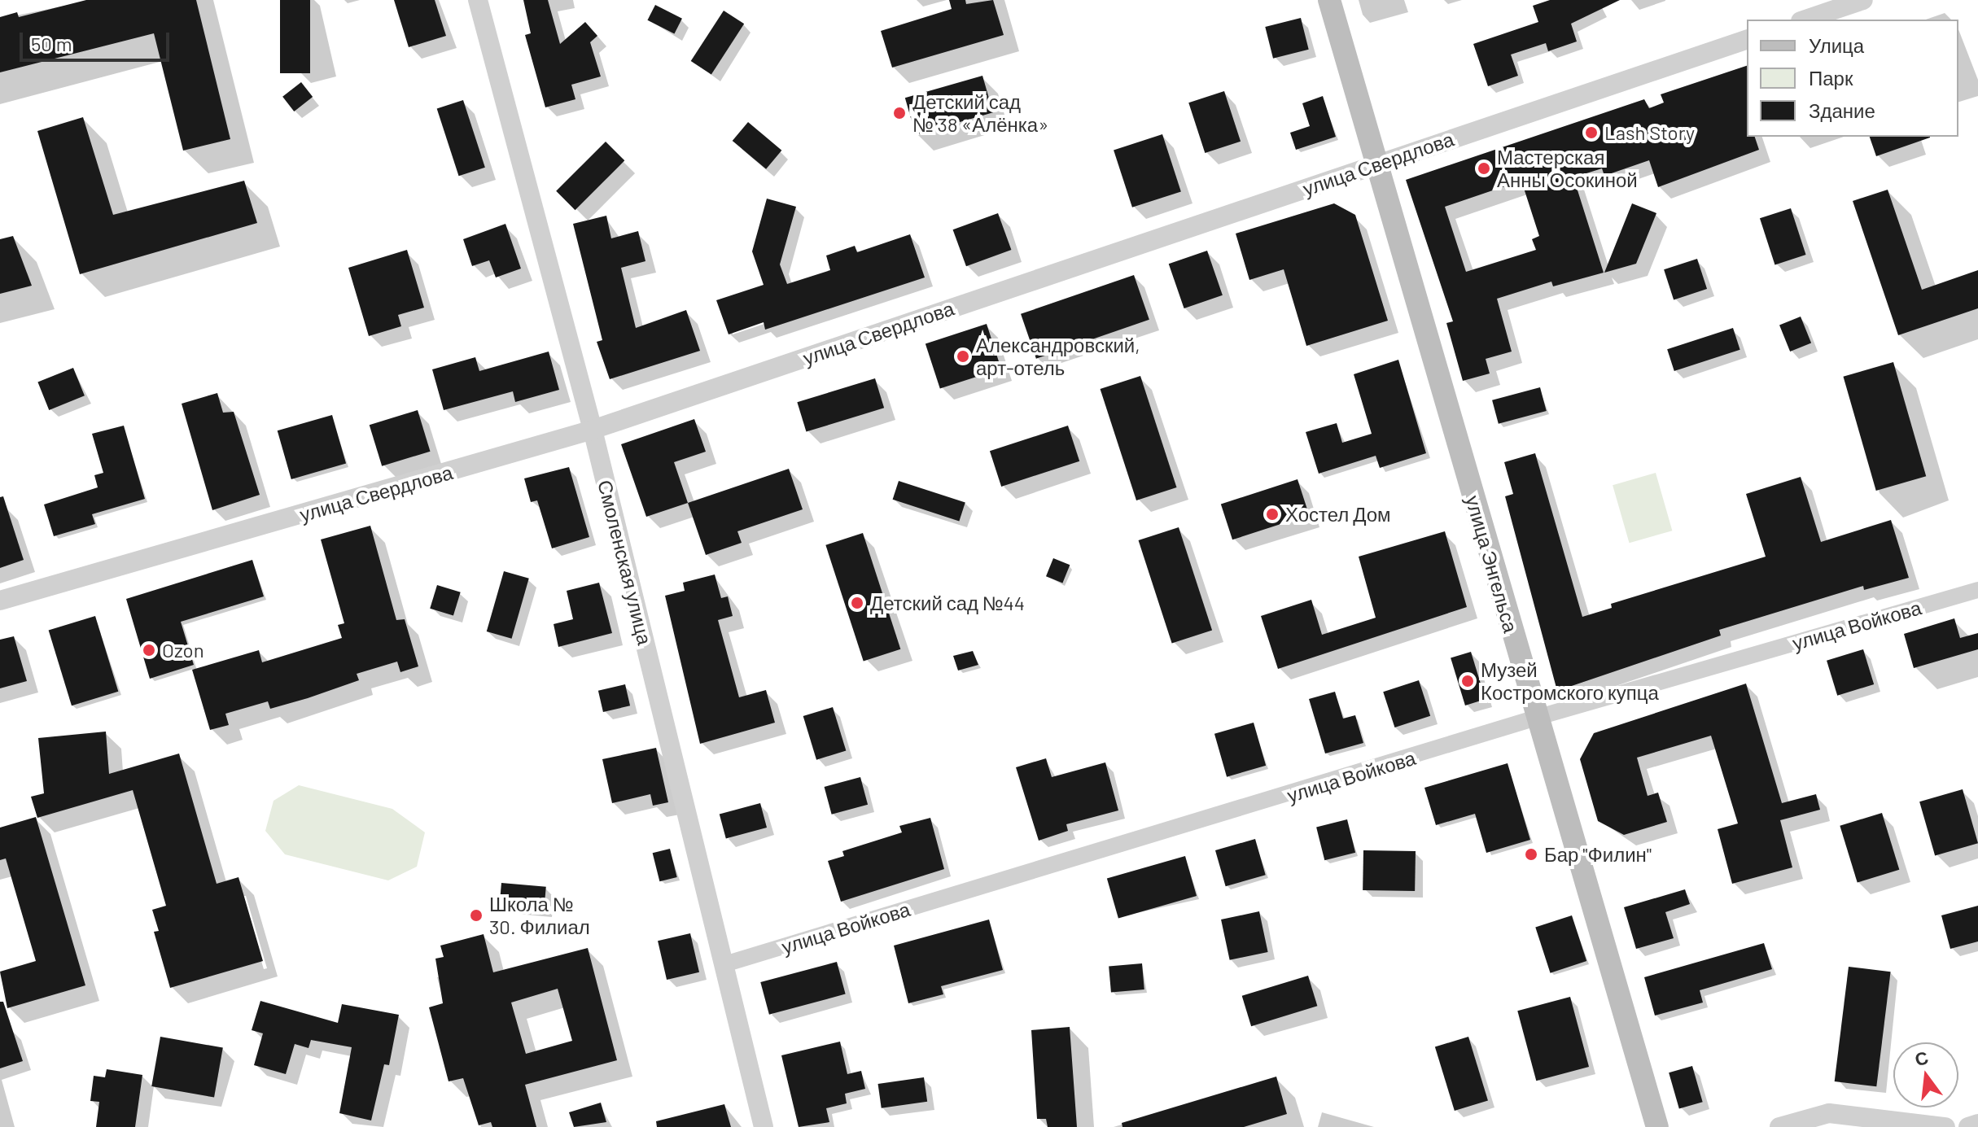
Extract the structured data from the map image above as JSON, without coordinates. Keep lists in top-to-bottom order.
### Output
{
  "streets": {
    "main road": ["улица Энгельса"],
    "street": ["улица Свердлова", "Смоленская улица", "улица Войкова"]
  },
  "crossings": [
    ["улица Свердлова", "Смоленская улица"],
    ["улица Свердлова", "улица Энгельса"],
    ["Смоленская улица", "улица Войкова"],
    ["улица Энгельса", "улица Войкова"]
  ],
  "places": [
    "Детский сад № 38 «Алёнка»",
    "Lash Story",
    "Мастерская Анны Осокиной",
    "Александровский, арт-отель",
    "Хостел Дом",
    "Детский сад №44",
    "Ozon",
    "Музей Костромского купца",
    "Бар \"Филин\"",
    "Школа № 30. Филиал"
  ],
  "legend": ["Улица", "Парк", "Здание"],
  "scale_bar": "50 m",
  "north": "top"
}
